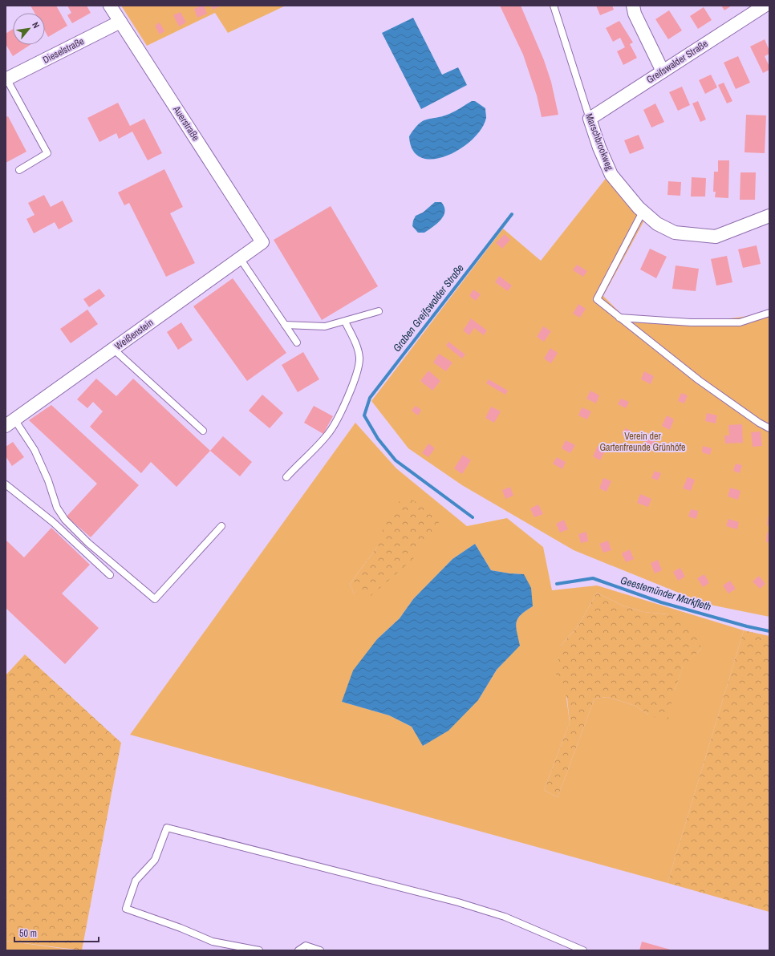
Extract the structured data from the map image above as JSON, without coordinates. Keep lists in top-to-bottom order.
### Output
{
  "streets": {
    "street": [
      "Dieselstraße",
      "Greifswalder Straße",
      "Auerstraße",
      "Marschbrookweg",
      "Weißenstein"
    ]
  },
  "crossings": [
    ["Dieselstraße", "Auerstraße"],
    ["Greifswalder Straße", "Marschbrookweg"],
    ["Auerstraße", "Weißenstein"]
  ],
  "water": ["Graben Greifswalder Straße", "Geestemünder Markfleth"],
  "parks": ["Verein der Gartenfreunde Grünhöfe"],
  "scale_bar": "50 m",
  "north": "top right"
}
